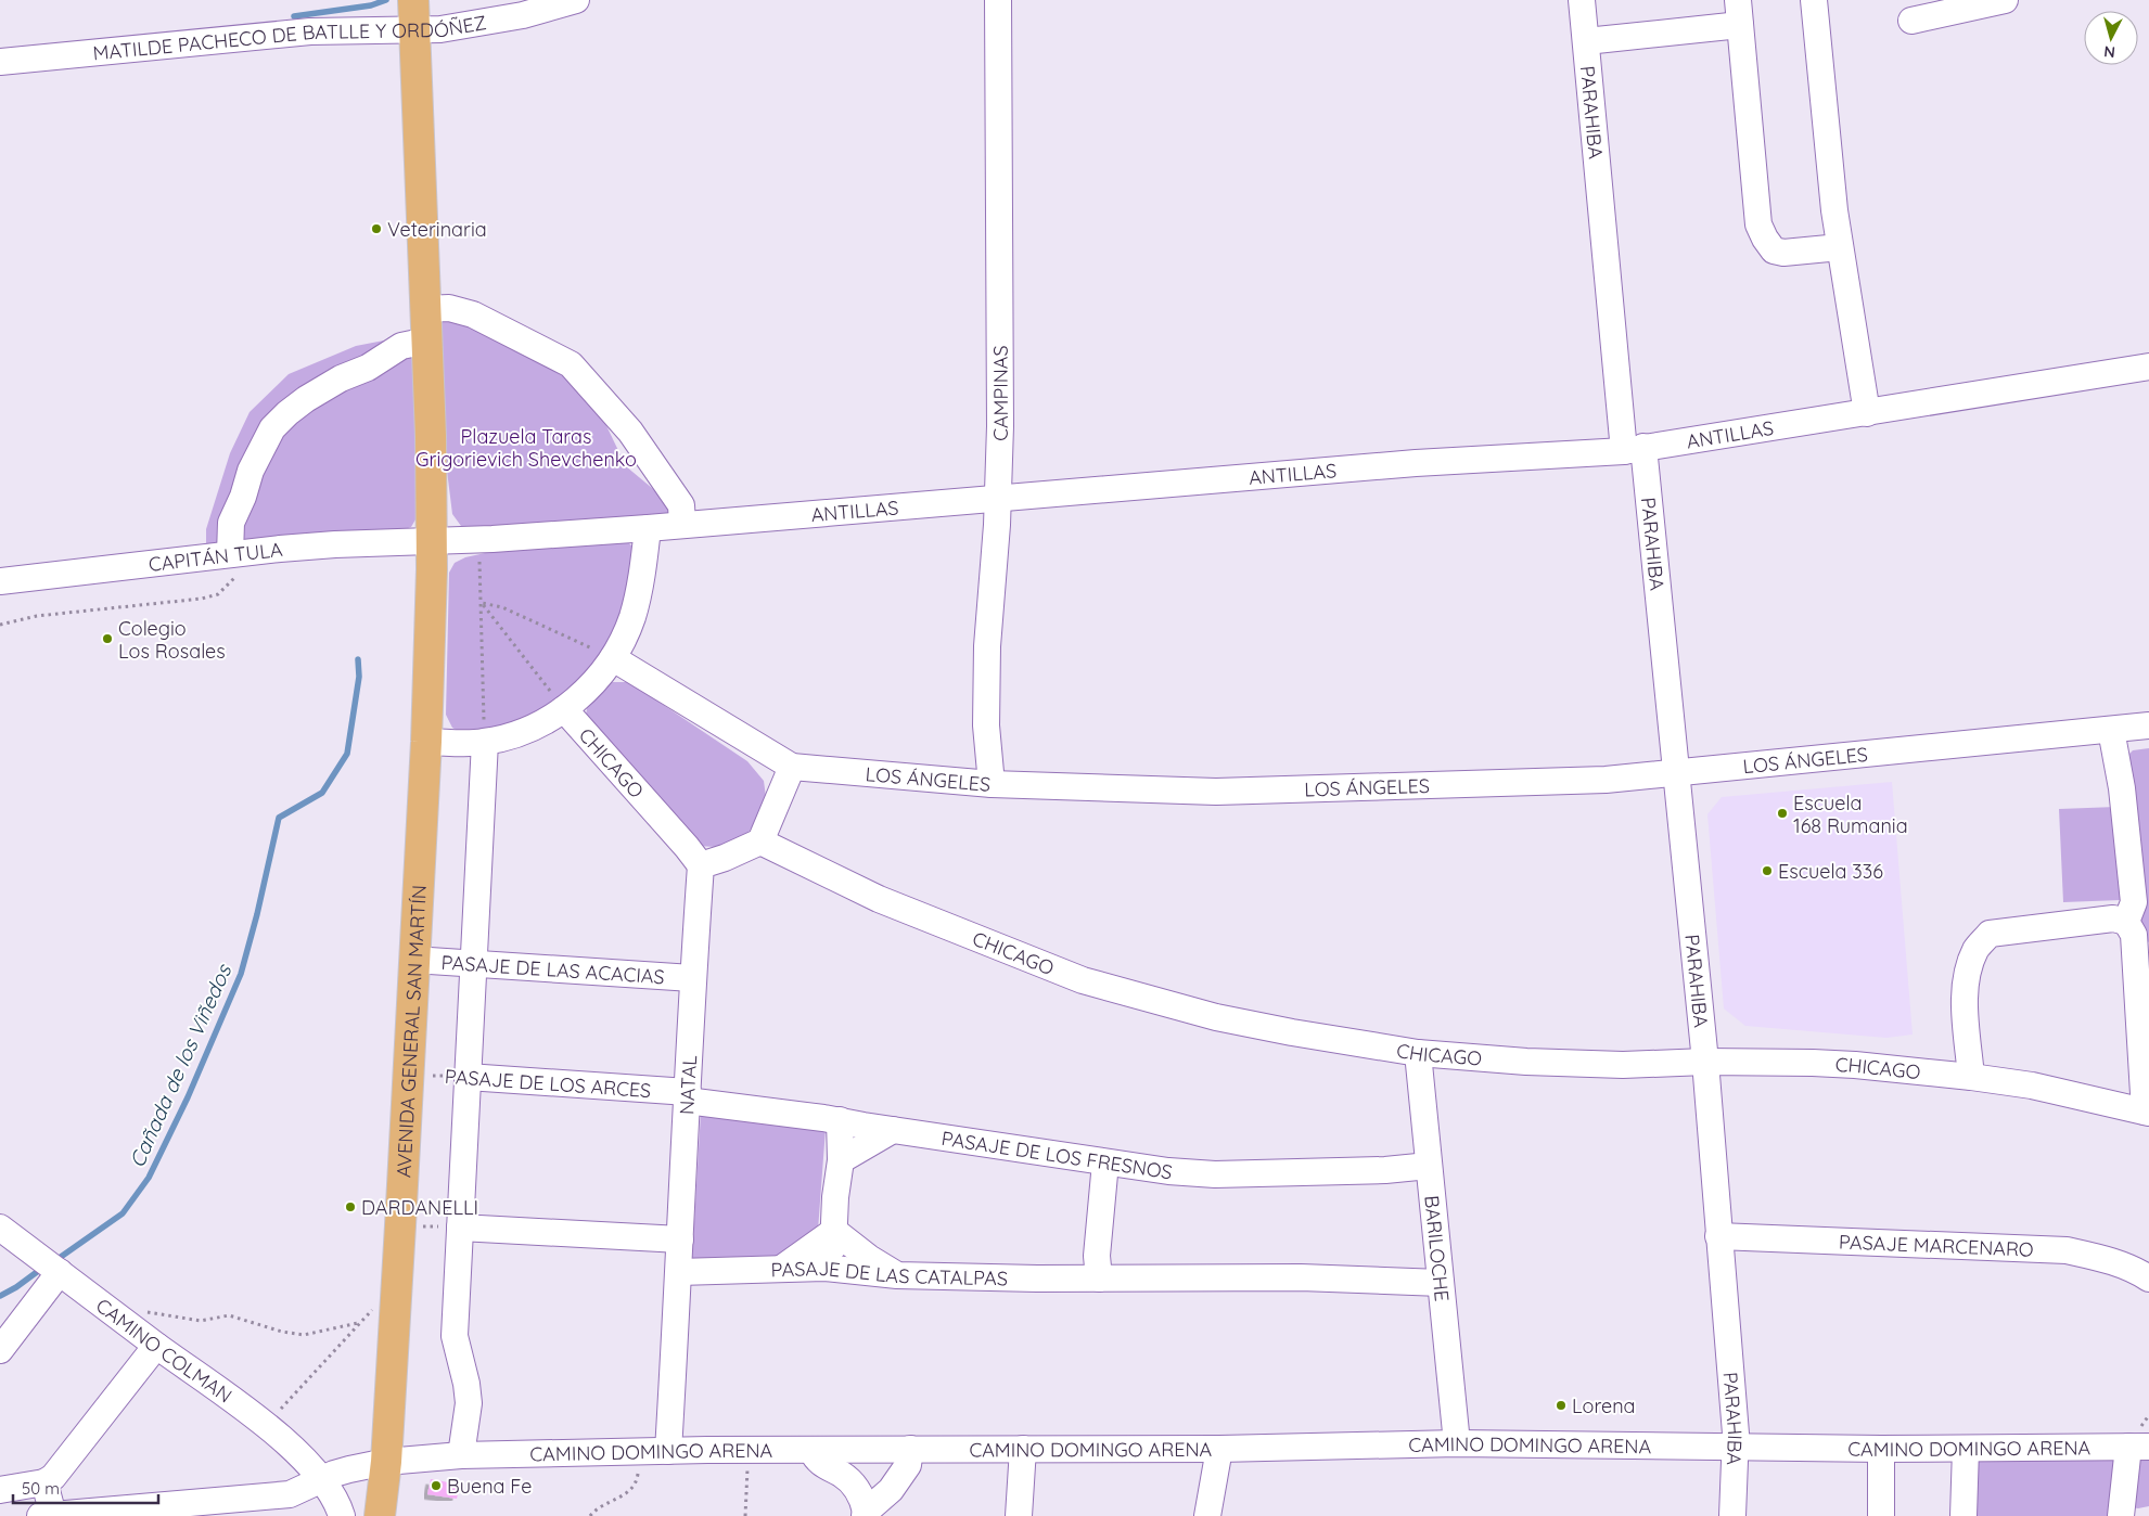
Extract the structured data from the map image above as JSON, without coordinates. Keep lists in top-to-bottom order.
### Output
{
  "streets": {
    "main road": ["AVENIDA GENERAL SAN MARTÍN"],
    "street": [
      "MATILDE PACHECO DE BATLLE Y ORDÓÑEZ",
      "PARAHIBA",
      "CAMPINAS",
      "ANTILLAS",
      "CAPITÁN TULA",
      "LOS ÁNGELES",
      "CHICAGO",
      "PASAJE DE LAS ACACIAS",
      "PASAJE DE LOS ARCES",
      "NATAL",
      "PASAJE DE LOS FRESNOS",
      "PASAJE MARCENARO",
      "BARILOCHE",
      "PASAJE DE LAS CATALPAS",
      "CAMINO COLMAN",
      "CAMINO DOMINGO ARENA"
    ]
  },
  "crossings": [
    ["MATILDE PACHECO DE BATLLE Y ORDÓÑEZ", "AVENIDA GENERAL SAN MARTÍN"],
    ["PARAHIBA", "ANTILLAS"],
    ["PARAHIBA", "LOS ÁNGELES"],
    ["PARAHIBA", "CHICAGO"],
    ["PARAHIBA", "PASAJE MARCENARO"],
    ["PARAHIBA", "CAMINO DOMINGO ARENA"],
    ["CAMPINAS", "ANTILLAS"],
    ["CAMPINAS", "LOS ÁNGELES"],
    ["ANTILLAS", "CAPITÁN TULA"],
    ["ANTILLAS", "AVENIDA GENERAL SAN MARTÍN"],
    ["CAPITÁN TULA", "AVENIDA GENERAL SAN MARTÍN"],
    ["CHICAGO", "NATAL"],
    ["CHICAGO", "BARILOCHE"],
    ["PASAJE DE LAS ACACIAS", "AVENIDA GENERAL SAN MARTÍN"],
    ["PASAJE DE LAS ACACIAS", "NATAL"],
    ["AVENIDA GENERAL SAN MARTÍN", "PASAJE DE LOS ARCES"],
    ["AVENIDA GENERAL SAN MARTÍN", "CAMINO DOMINGO ARENA"],
    ["PASAJE DE LOS ARCES", "NATAL"],
    ["PASAJE DE LOS ARCES", "PASAJE DE LOS FRESNOS"],
    ["NATAL", "PASAJE DE LOS FRESNOS"],
    ["NATAL", "PASAJE DE LAS CATALPAS"],
    ["NATAL", "CAMINO DOMINGO ARENA"],
    ["PASAJE DE LOS FRESNOS", "BARILOCHE"],
    ["BARILOCHE", "PASAJE DE LAS CATALPAS"],
    ["BARILOCHE", "CAMINO DOMINGO ARENA"],
    ["CAMINO COLMAN", "CAMINO DOMINGO ARENA"]
  ],
  "water": ["Cañada de los Viñedos"],
  "parks": ["Plazuela Taras Grigorievich Shevchenko"],
  "places": [
    "Veterinaria",
    "Colegio Los Rosales",
    "Escuela 168 Rumania",
    "Escuela 336",
    "DARDANELLI",
    "Lorena",
    "Buena Fe"
  ],
  "scale_bar": "50 m",
  "north": "bottom"
}
